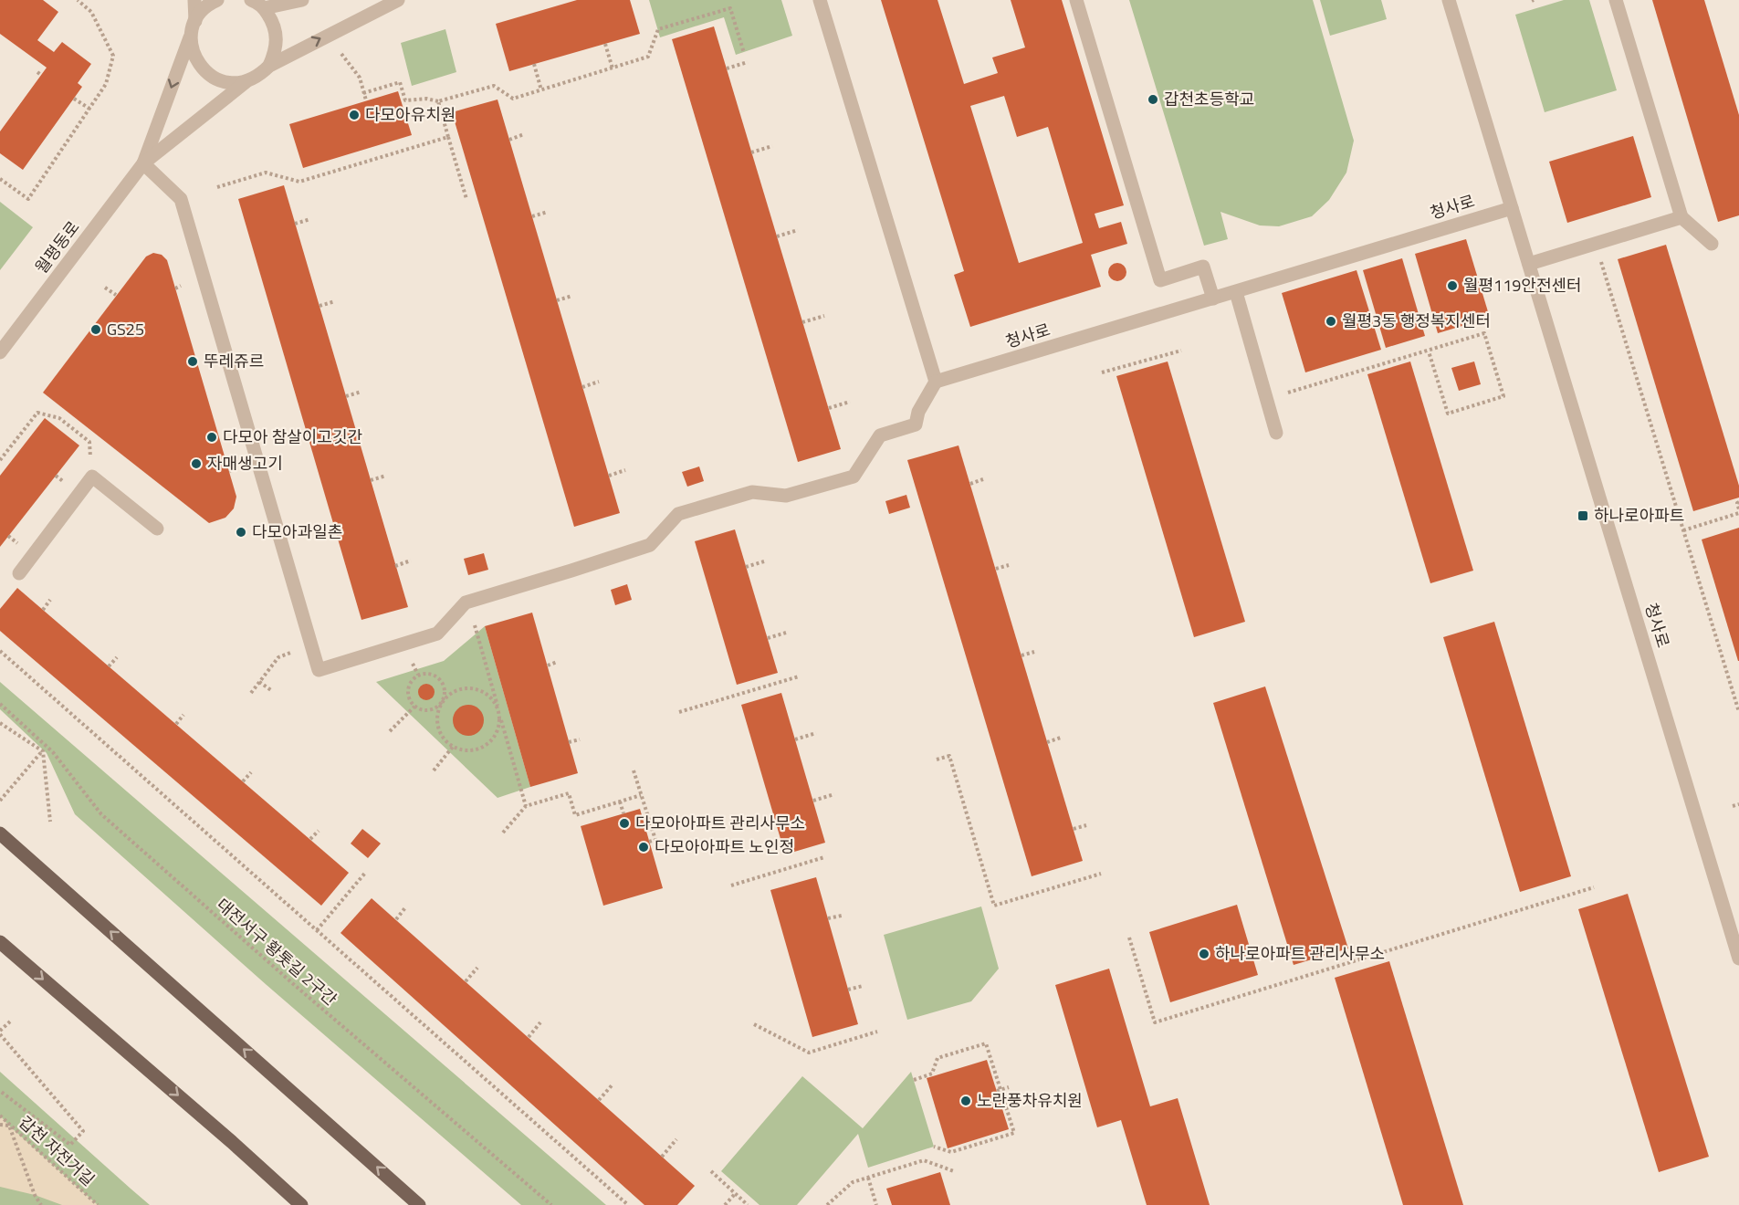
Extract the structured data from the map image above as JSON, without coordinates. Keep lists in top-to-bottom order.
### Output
{
  "streets": {
    "street": ["청사로", "월평동로"],
    "path": ["대전서구 황톳길 2구간", "갑천 자전거길"]
  },
  "places": {
    "other": [
      "갑천초등학교",
      "다모아유치원",
      "월평119안전센터",
      "월평3동 행정복지센터",
      "GS25",
      "뚜레쥬르",
      "다모아 참살이고깃간",
      "자매생고기",
      "다모아과일촌",
      "다모아아파트 관리사무소",
      "다모아아파트 노인정",
      "하나로아파트 관리사무소",
      "노란풍차유치원"
    ],
    "transit": ["하나로아파트"]
  }
}
